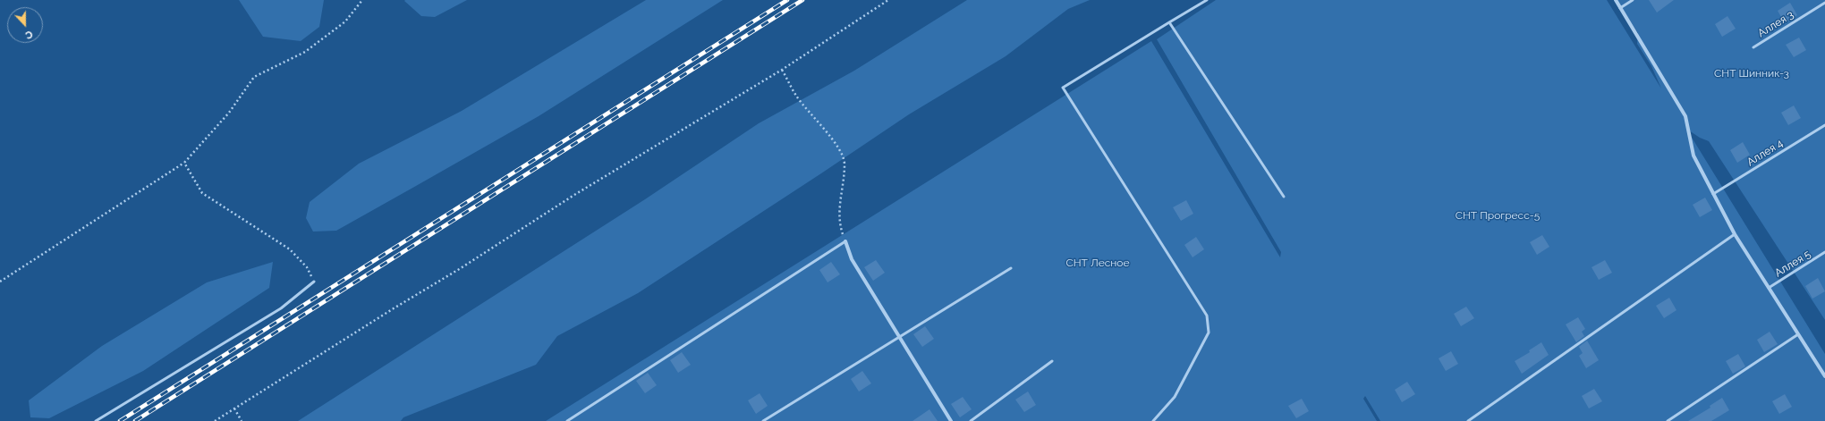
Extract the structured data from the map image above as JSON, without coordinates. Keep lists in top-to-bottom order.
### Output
{
  "streets": {
    "lane": ["Аллея 3", "Аллея 4", "Аллея 5"]
  },
  "parks": ["СНТ Шинник-3", "СНТ Прогресс-5", "СНТ Лесное"],
  "north": "bottom"
}
